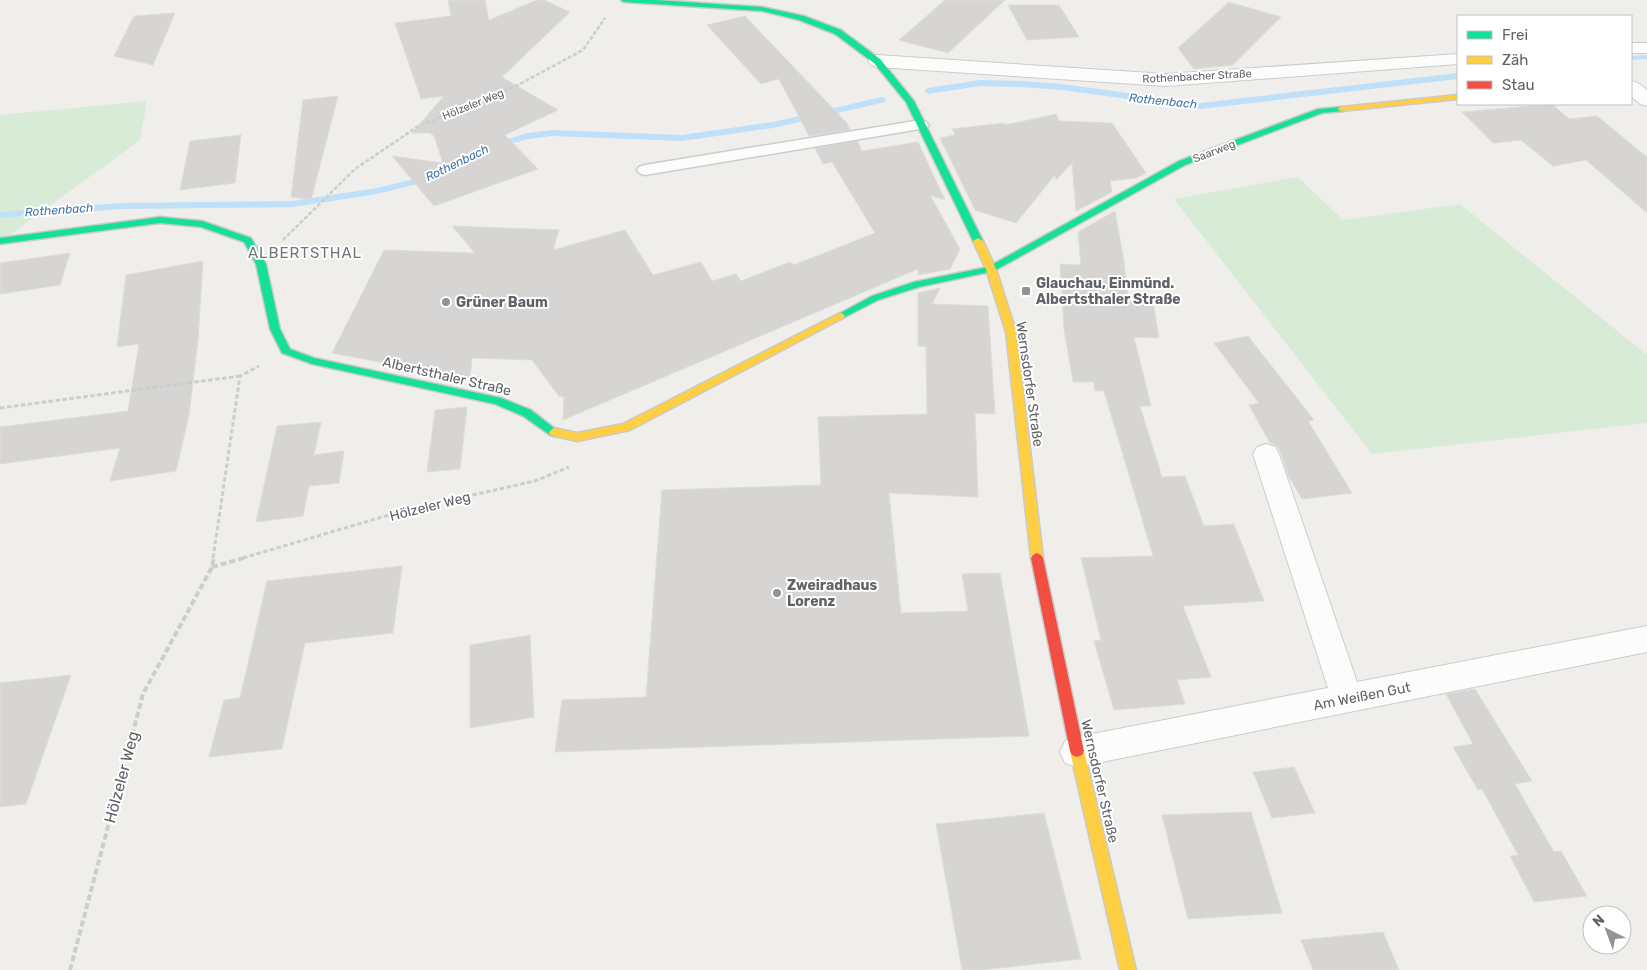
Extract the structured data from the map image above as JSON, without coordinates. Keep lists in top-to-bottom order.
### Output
{
  "streets": {
    "street": [
      "Rothenbacher Straße",
      "Saarweg",
      "Albertsthaler Straße",
      "Wernsdorfer Straße",
      "Am Weißen Gut"
    ],
    "path": ["Hölzeler Weg"]
  },
  "crossings": [
    ["Rothenbacher Straße", "Wernsdorfer Straße"],
    ["Saarweg", "Albertsthaler Straße"],
    ["Saarweg", "Wernsdorfer Straße"],
    ["Albertsthaler Straße", "Wernsdorfer Straße"],
    ["Wernsdorfer Straße", "Am Weißen Gut"]
  ],
  "districts": ["ALBERTSTHAL"],
  "water": ["Rothenbach"],
  "places": {
    "transit": ["Glauchau, Einmünd. Albertsthaler Straße"],
    "other": ["Grüner Baum", "Zweiradhaus Lorenz"]
  },
  "legend": ["Frei", "Zäh", "Stau"],
  "north": "top left"
}
